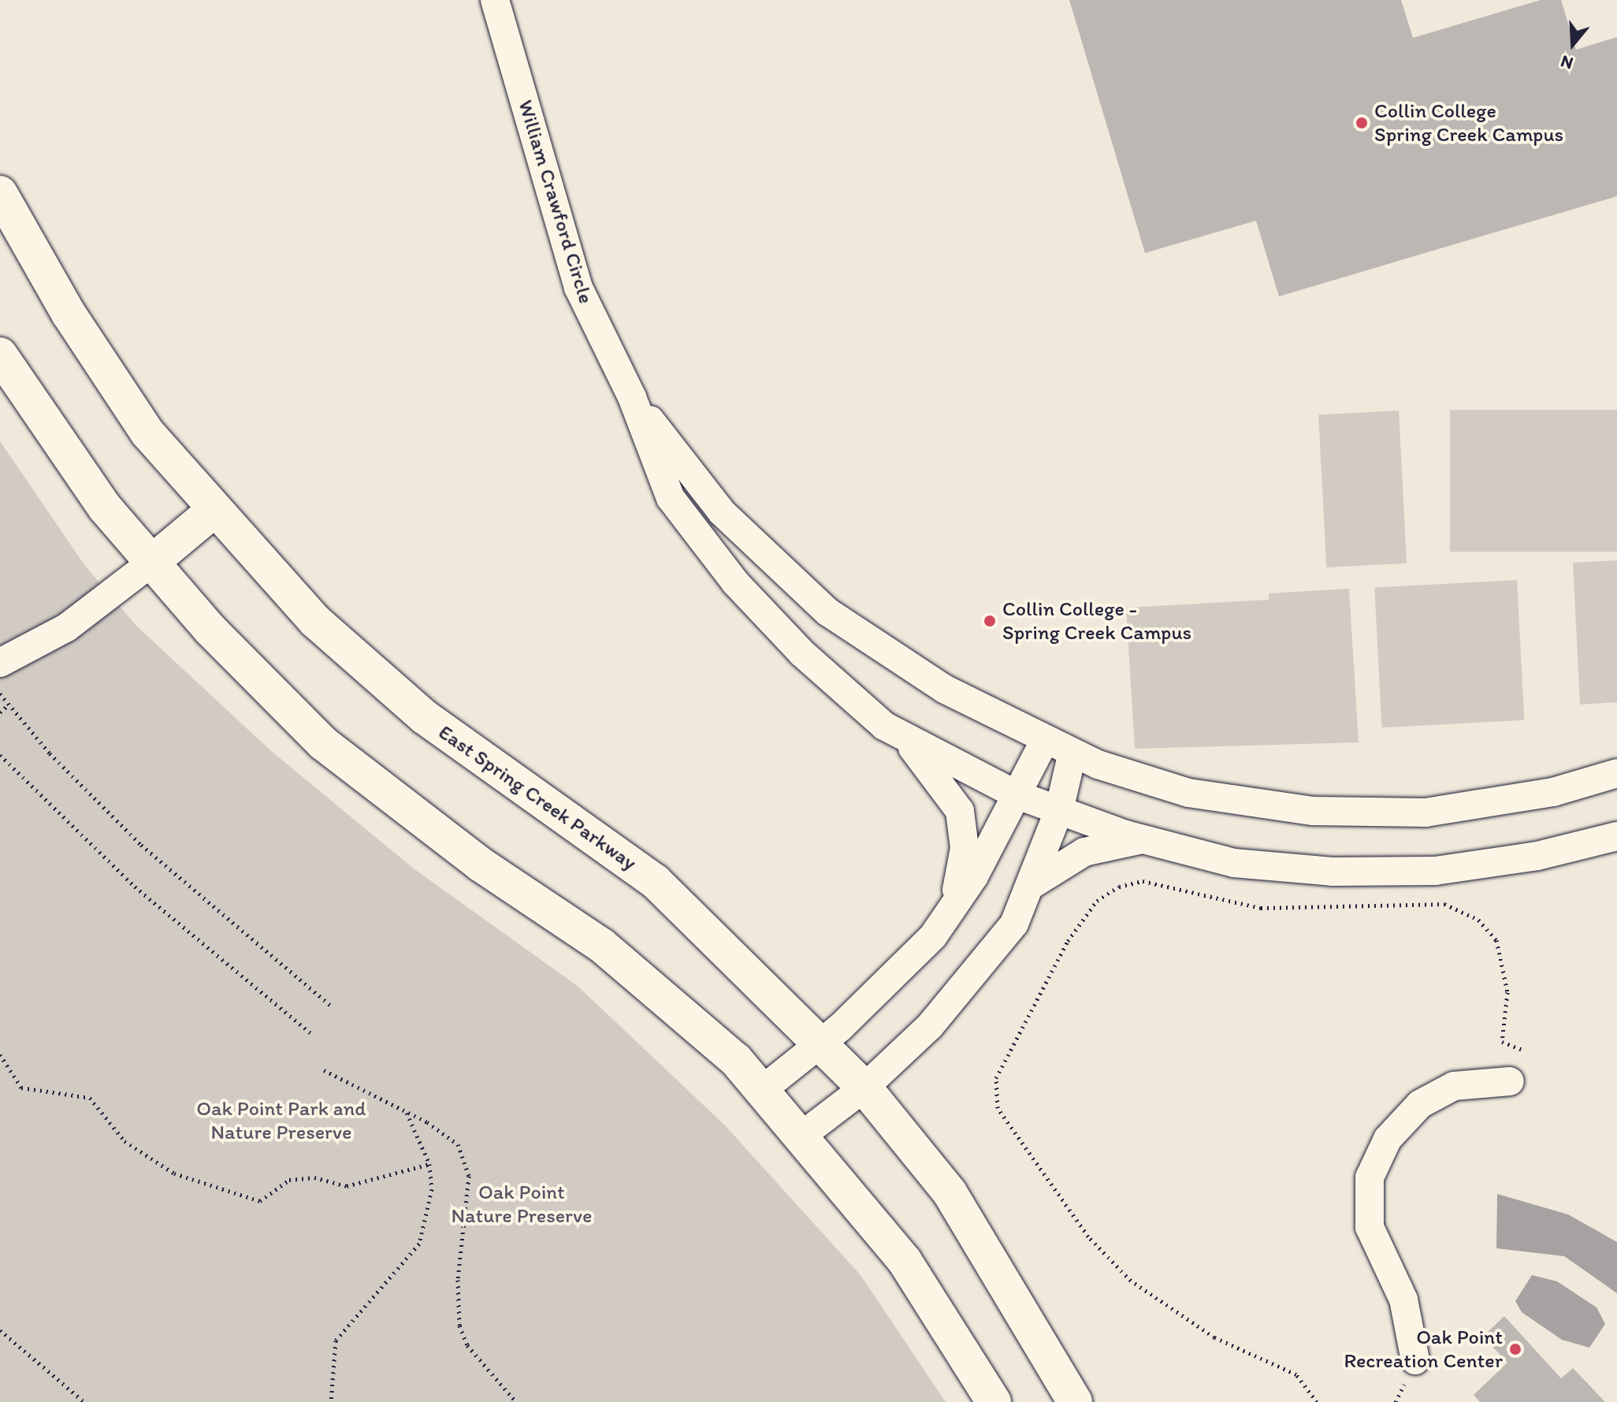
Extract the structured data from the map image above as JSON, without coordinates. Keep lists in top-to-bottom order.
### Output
{
  "streets": {
    "main road": ["East Spring Creek Parkway"],
    "lane": ["William Crawford Circle"]
  },
  "parks": ["Oak Point Park and Nature Preserve", "Oak Point Nature Preserve"],
  "places": ["Collin College Spring Creek Campus", "Collin College - Spring Creek Campus", "Oak Point Recreation Center"],
  "north": "bottom"
}
